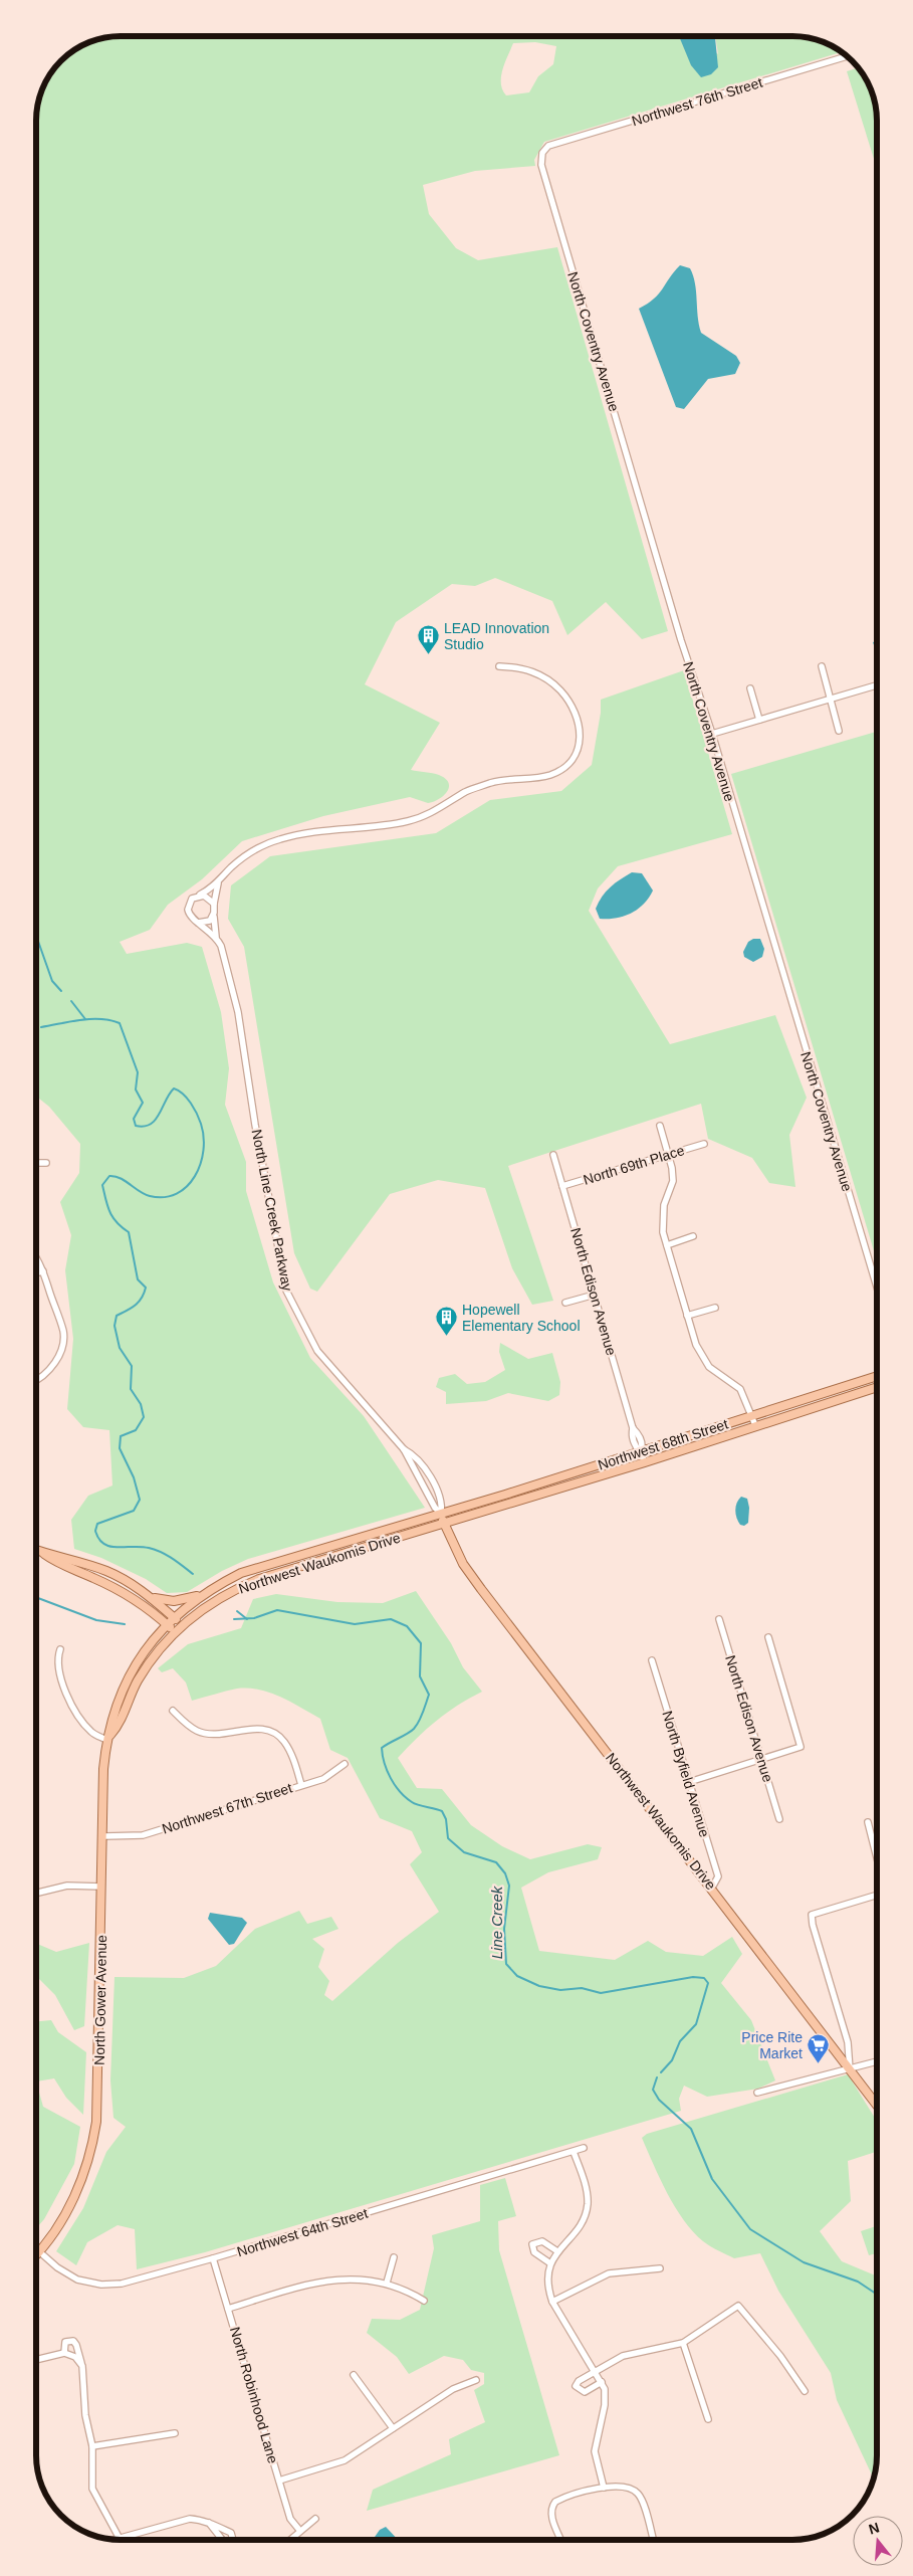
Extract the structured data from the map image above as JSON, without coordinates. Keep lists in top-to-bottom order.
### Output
{
  "streets": {
    "main road": ["Northwest 68th Street", "Northwest Waukomis Drive", "North Gower Avenue"],
    "street": [
      "Northwest 76th Street",
      "North Coventry Avenue",
      "North 69th Place",
      "North Line Creek Parkway",
      "North Edison Avenue",
      "North Byfield Avenue",
      "Northwest 67th Street",
      "Northwest 64th Street",
      "North Robinhood Lane"
    ]
  },
  "crossings": [
    ["Northwest 76th Street", "North Coventry Avenue"],
    ["North 69th Place", "North Edison Avenue"],
    ["North Line Creek Parkway", "Northwest 68th Street"],
    ["North Line Creek Parkway", "Northwest Waukomis Drive"],
    ["North Edison Avenue", "Northwest 68th Street"],
    ["Northwest 68th Street", "Northwest Waukomis Drive"],
    ["Northwest Waukomis Drive", "North Byfield Avenue"],
    ["Northwest Waukomis Drive", "North Gower Avenue"],
    ["Northwest 67th Street", "North Gower Avenue"],
    ["North Gower Avenue", "Northwest 64th Street"],
    ["Northwest 64th Street", "North Robinhood Lane"]
  ],
  "water": ["Line Creek"],
  "places": {
    "building": ["LEAD Innovation Studio", "Hopewell Elementary School"],
    "supermarket": ["Price Rite Market"]
  },
  "north": "top"
}
